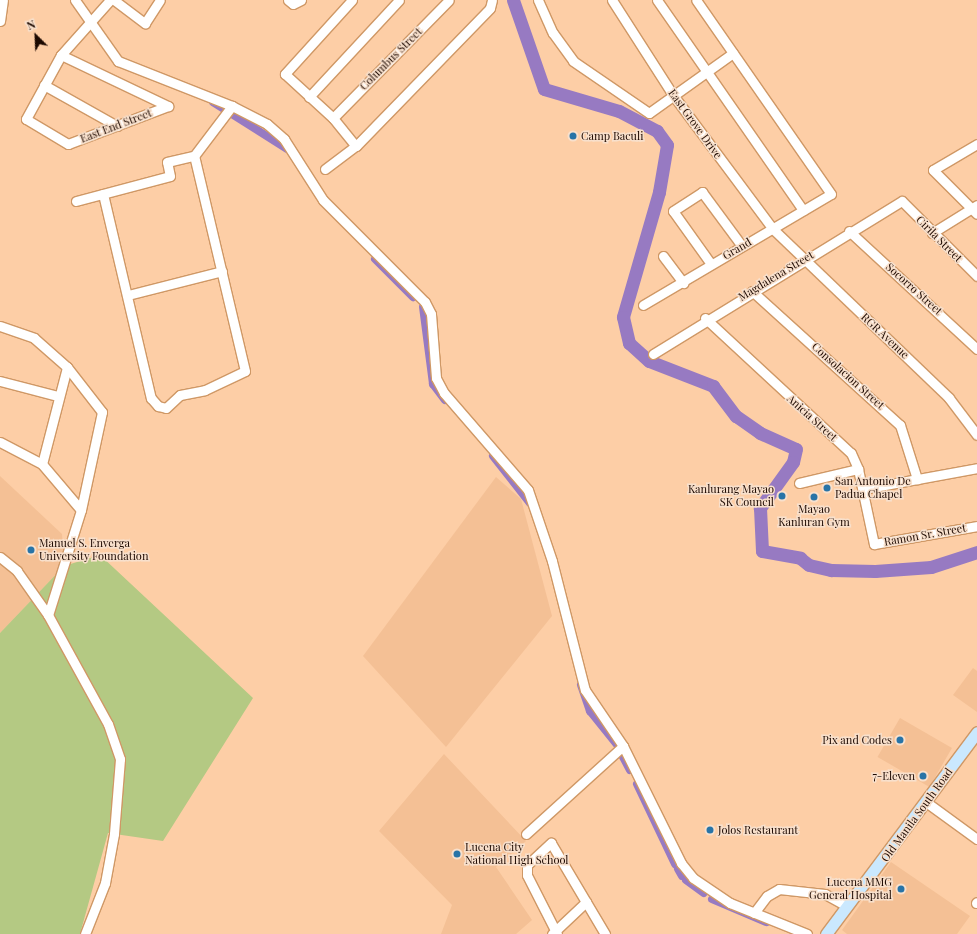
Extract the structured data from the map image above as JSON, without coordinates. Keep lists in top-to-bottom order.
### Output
{
  "streets": {
    "main road": ["Old Manila South Road"],
    "street": [
      "Columbus Street",
      "East Grove Drive",
      "East End Street",
      "Cirila Street",
      "Grand",
      "Magdalena Street",
      "Socorro Street",
      "RGR Avenue",
      "Consolacion Street",
      "Anicia Street",
      "Ramon Sr. Street"
    ]
  },
  "crossings": [
    ["East Grove Drive", "Grand"],
    ["East Grove Drive", "RGR Avenue"],
    ["Cirila Street", "Magdalena Street"],
    ["Magdalena Street", "Socorro Street"],
    ["Magdalena Street", "RGR Avenue"],
    ["Magdalena Street", "Consolacion Street"],
    ["Magdalena Street", "Anicia Street"],
    ["Anicia Street", "Ramon Sr. Street"]
  ],
  "places": [
    "Camp Baculi",
    "San Antonio De Padua Chapel",
    "Kanlurang Mayao SK Council",
    "Mayao Kanluran Gym",
    "Manuel S. Enverga University Foundation",
    "Pix and Codes",
    "7-Eleven",
    "Jolos Restaurant",
    "Lucena City National High School",
    "Lucena MMG General Hospital"
  ],
  "north": "top left"
}
